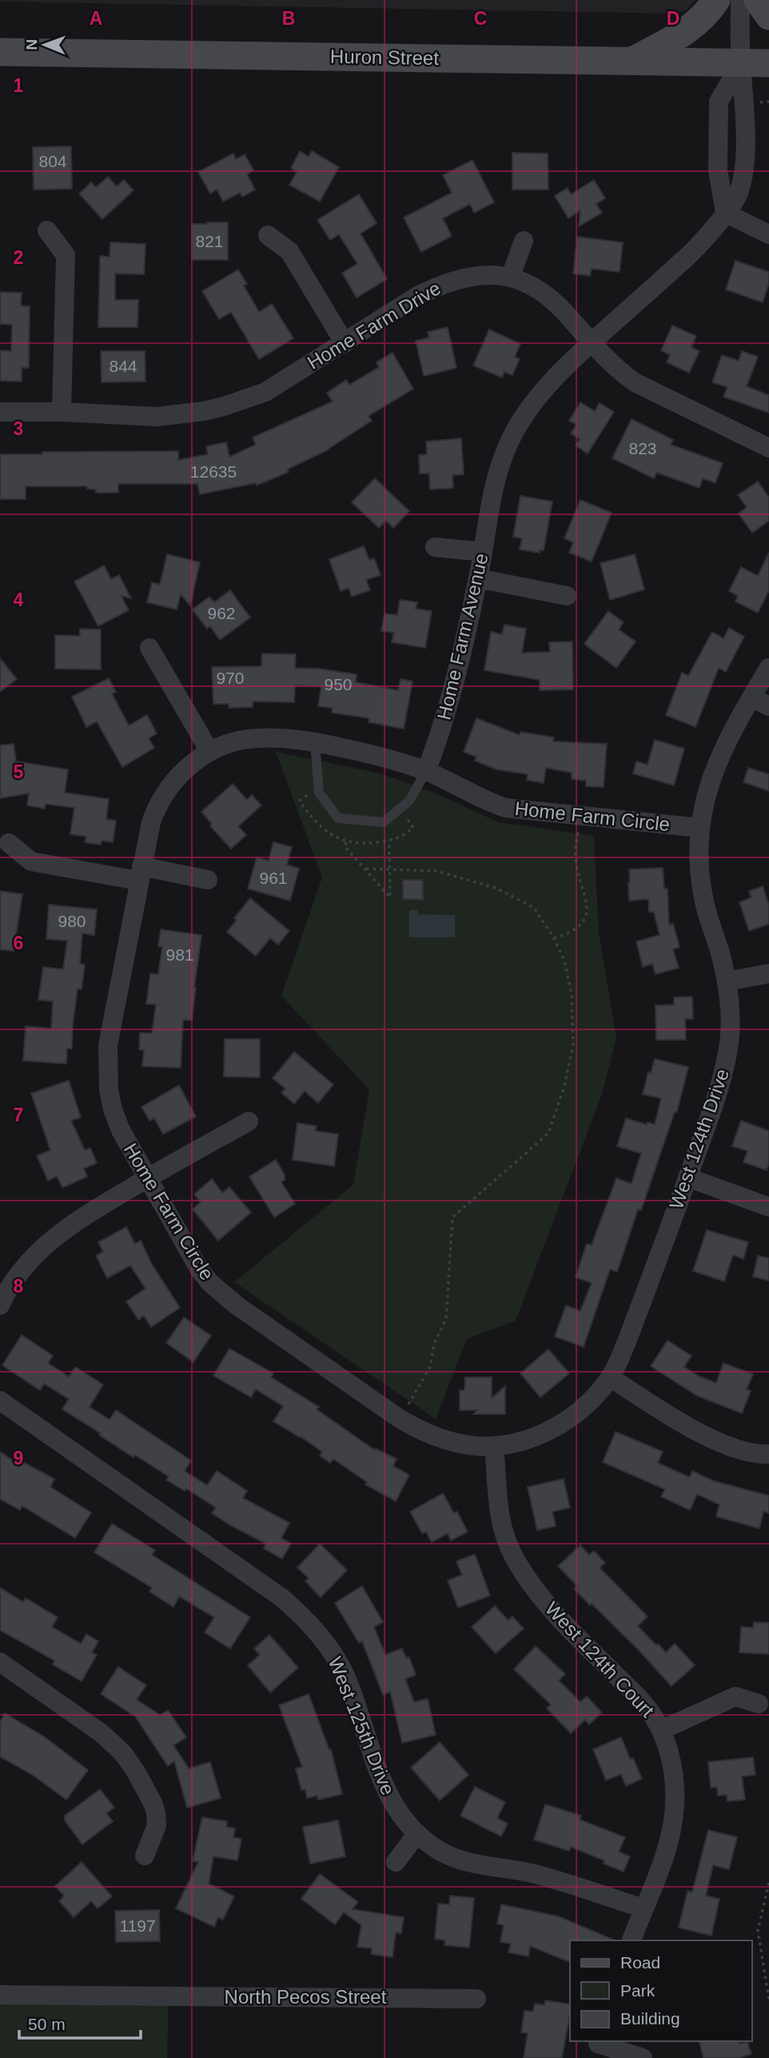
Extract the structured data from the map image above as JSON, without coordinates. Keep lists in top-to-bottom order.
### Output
{
  "streets": {
    "main road": ["Huron Street"],
    "street": [
      "Home Farm Drive",
      "Home Farm Avenue",
      "Home Farm Circle",
      "West 124th Drive",
      "West 124th Court",
      "West 125th Drive",
      "North Pecos Street"
    ]
  },
  "crossings": [
    ["Huron Street", "Home Farm Avenue"],
    ["Home Farm Drive", "Home Farm Avenue"],
    ["Home Farm Avenue", "Home Farm Circle"],
    ["Home Farm Circle", "West 124th Drive"],
    ["Home Farm Circle", "West 124th Court"],
    ["West 124th Drive", "West 124th Court"],
    ["West 124th Court", "West 125th Drive"]
  ],
  "house_numbers": [
    "804",
    "821",
    "844",
    "823",
    "12635",
    "962",
    "970",
    "950",
    "961",
    "980",
    "981",
    "1197"
  ],
  "legend": ["Road", "Park", "Building"],
  "scale_bar": "50 m",
  "north": "left",
  "grid": {
    "columns": [
      "A",
      "B",
      "C",
      "D"
    ],
    "rows": [
      "1",
      "2",
      "3",
      "4",
      "5",
      "6",
      "7",
      "8",
      "9"
    ]
  }
}
